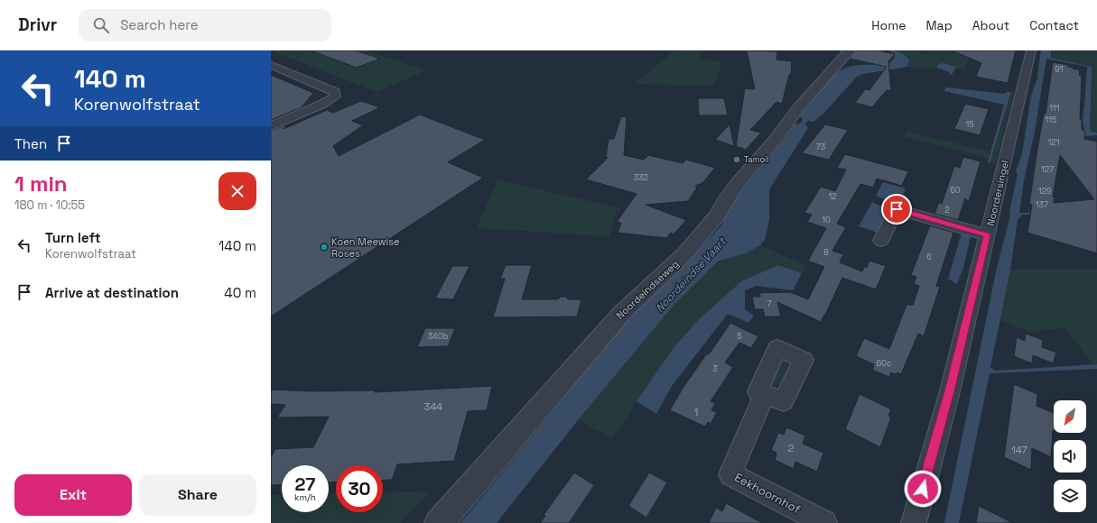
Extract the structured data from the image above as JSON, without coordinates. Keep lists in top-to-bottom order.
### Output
{
  "streets": {
    "street": ["Noordersingel", "Noordeindseweg", "Eekhoornhof"]
  },
  "water": ["Noordeindse Vaart"],
  "places": ["Tamoil", "Koen Meewise Roses"],
  "house_numbers": [
    "91",
    "111",
    "115",
    "15",
    "121",
    "73",
    "127",
    "332",
    "60",
    "129",
    "12",
    "137",
    "2",
    "10",
    "8",
    "6",
    "7",
    "340b",
    "5",
    "60c",
    "3",
    "344",
    "1",
    "2",
    "147"
  ],
  "north": "bottom left",
  "page": {
    "header": "Drivr",
    "search": "Search here",
    "nav": [
      "Home",
      "Map",
      "About",
      "Contact"
    ],
    "turn": ["140 m", "Korenwolfstraat"],
    "then": "Then",
    "heading": ["1 min", "180 m · 10:55"],
    "list": [
      {
        "name": "Turn left",
        "note": "Korenwolfstraat",
        "value": "140 m"
      },
      {
        "name": "Arrive at destination",
        "value": "40 m"
      }
    ],
    "speed": "27 km/h",
    "limit": "30",
    "buttons": ["Exit", "Share"]
  }
}
